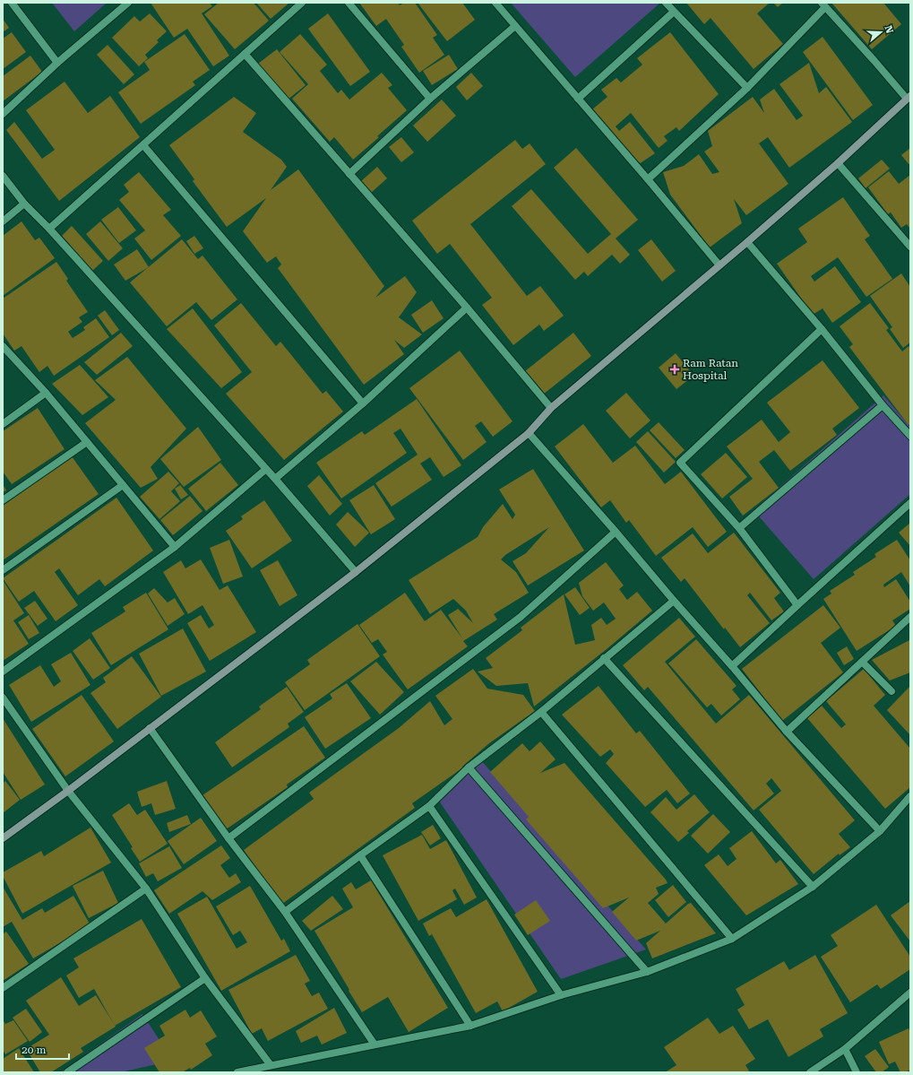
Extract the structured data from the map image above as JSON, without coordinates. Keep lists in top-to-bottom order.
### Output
{
  "places": {
    "health": ["Ram Ratan Hospital"]
  },
  "scale_bar": "20 m",
  "north": "right"
}
